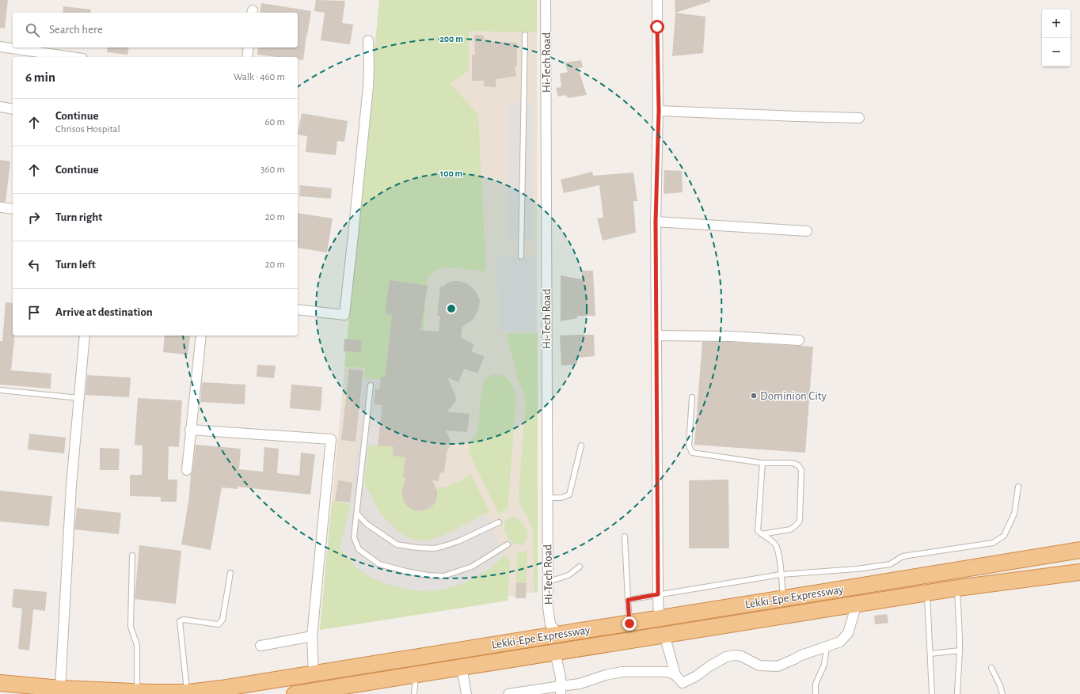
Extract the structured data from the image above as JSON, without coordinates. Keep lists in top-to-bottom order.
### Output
{
  "streets": {
    "highway": ["Lekki-Epe Expressway"],
    "street": ["Hi-Tech Road"]
  },
  "crossings": [
    ["Hi-Tech Road", "Lekki-Epe Expressway"]
  ],
  "places": ["Dominion City"],
  "page": {
    "map_buttons": ["+", "−"],
    "search": "Search here",
    "heading": ["6 min", "Walk · 460 m"],
    "list": [
      ["Continue", "Chrisos Hospital", "60 m"],
      ["Continue", "360 m"],
      ["Turn right", "20 m"],
      ["Turn left", "20 m"],
      "Arrive at destination"
    ]
  },
  "rings": ["200 m", "100 m"]
}
